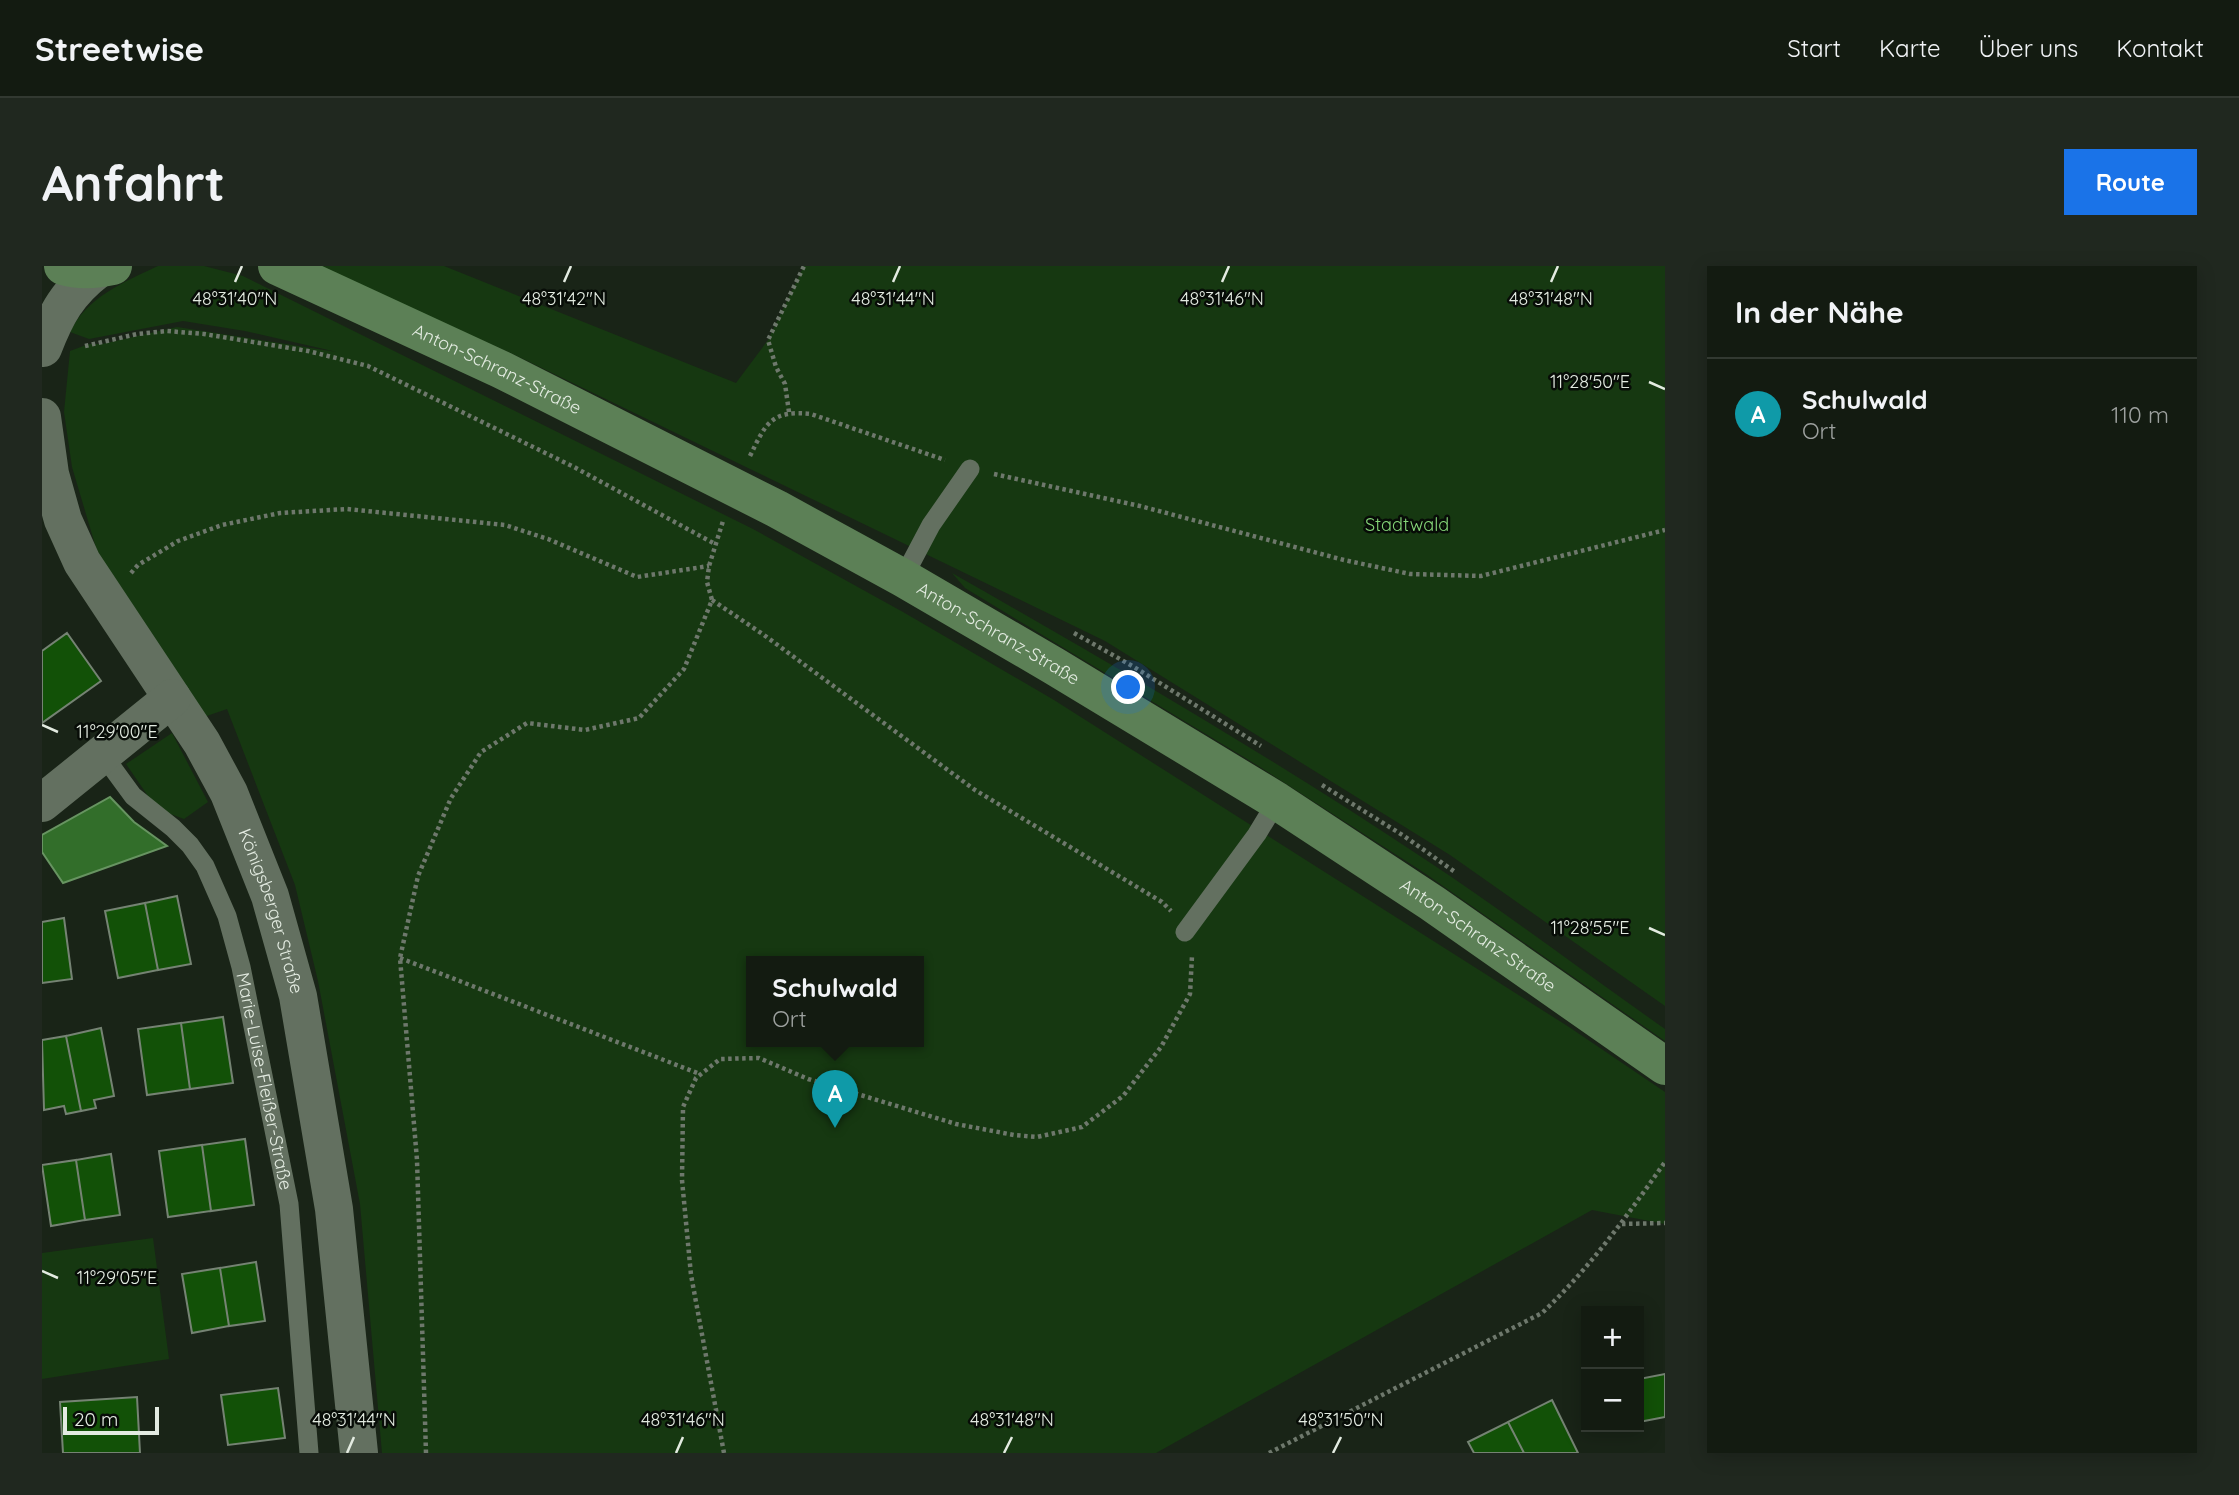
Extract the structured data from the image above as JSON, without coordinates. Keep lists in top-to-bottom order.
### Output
{
  "streets": {
    "main road": ["Anton-Schranz-Straße"],
    "street": ["Königsberger Straße"],
    "lane": ["Marie-Luise-Fleißer-Straße"]
  },
  "parks": ["Stadtwald"],
  "scale_bar": "20 m",
  "page": {
    "header": "Streetwise",
    "nav": [
      "Start",
      "Karte",
      "Über uns",
      "Kontakt"
    ],
    "buttons": "Route",
    "title": "Anfahrt",
    "heading": "In der Nähe",
    "list": [
      {
        "mark": "A",
        "name": "Schulwald",
        "note": "Ort",
        "value": "110 m"
      }
    ],
    "popup": ["Schulwald", "Ort"],
    "pins": "A",
    "map_buttons": ["+", "−"],
    "scale": "20 m"
  },
  "coordinates": [
    "48°31'40\"N",
    "48°31'42\"N",
    "48°31'44\"N",
    "48°31'46\"N",
    "48°31'48\"N",
    "11°28'50\"E",
    "11°29'00\"E",
    "11°28'55\"E",
    "11°29'05\"E",
    "48°31'50\"N"
  ]
}
